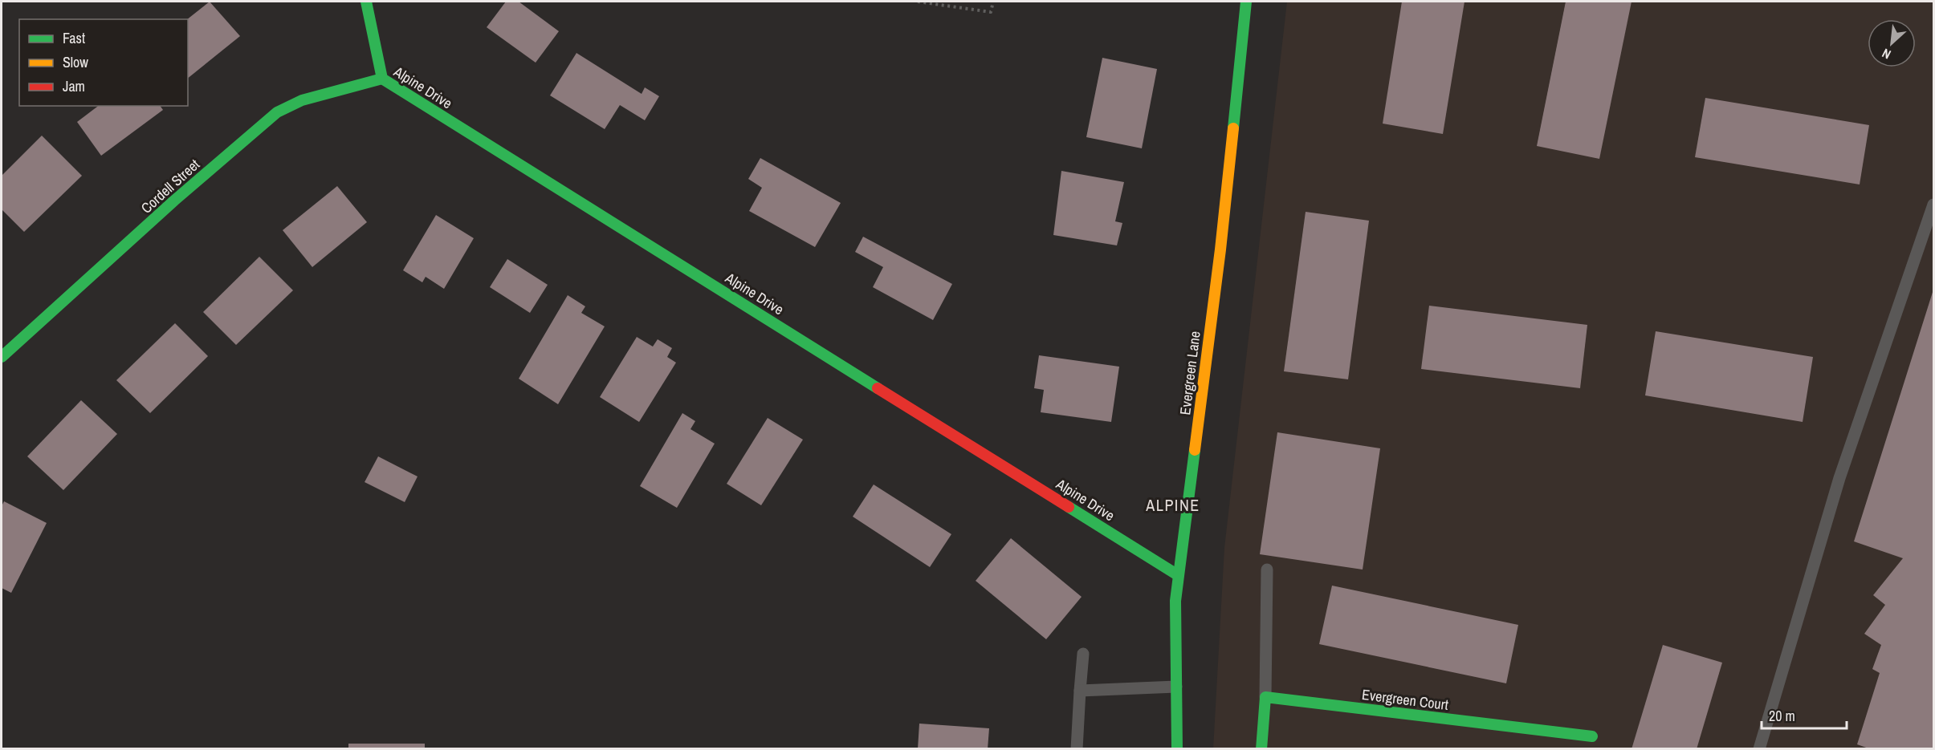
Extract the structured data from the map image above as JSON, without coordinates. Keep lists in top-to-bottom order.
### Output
{
  "streets": {
    "street": [
      "Alpine Drive",
      "Cordell Street",
      "Evergreen Lane",
      "Evergreen Court"
    ]
  },
  "crossings": [
    ["Alpine Drive", "Cordell Street"],
    ["Alpine Drive", "Evergreen Lane"]
  ],
  "districts": ["ALPINE"],
  "legend": ["Fast", "Slow", "Jam"],
  "scale_bar": "20 m",
  "north": "bottom left"
}
